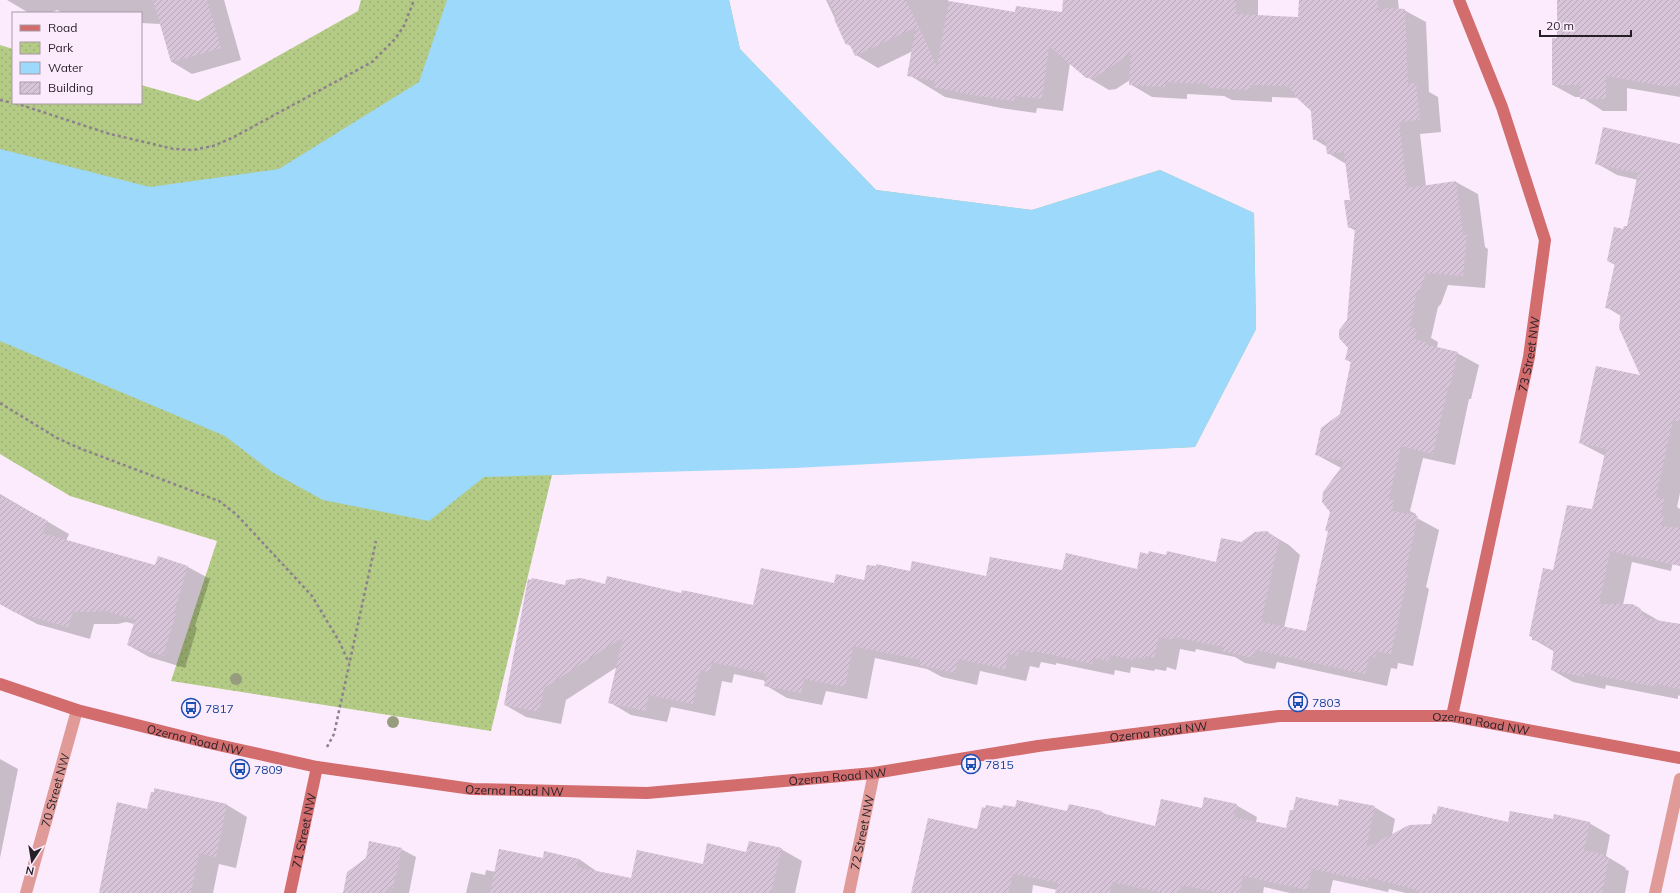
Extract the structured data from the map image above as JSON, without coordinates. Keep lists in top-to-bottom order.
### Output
{
  "streets": {
    "street": [
      "73 Street NW",
      "Ozerna Road NW",
      "70 Street NW",
      "71 Street NW",
      "72 Street NW"
    ]
  },
  "crossings": [
    ["73 Street NW", "Ozerna Road NW"],
    ["Ozerna Road NW", "70 Street NW"],
    ["Ozerna Road NW", "71 Street NW"],
    ["Ozerna Road NW", "72 Street NW"]
  ],
  "places": {
    "bus stop": [
      "7803",
      "7817",
      "7815",
      "7809"
    ]
  },
  "legend": [
    "Road",
    "Park",
    "Water",
    "Building"
  ],
  "scale_bar": "20 m",
  "north": "bottom"
}
